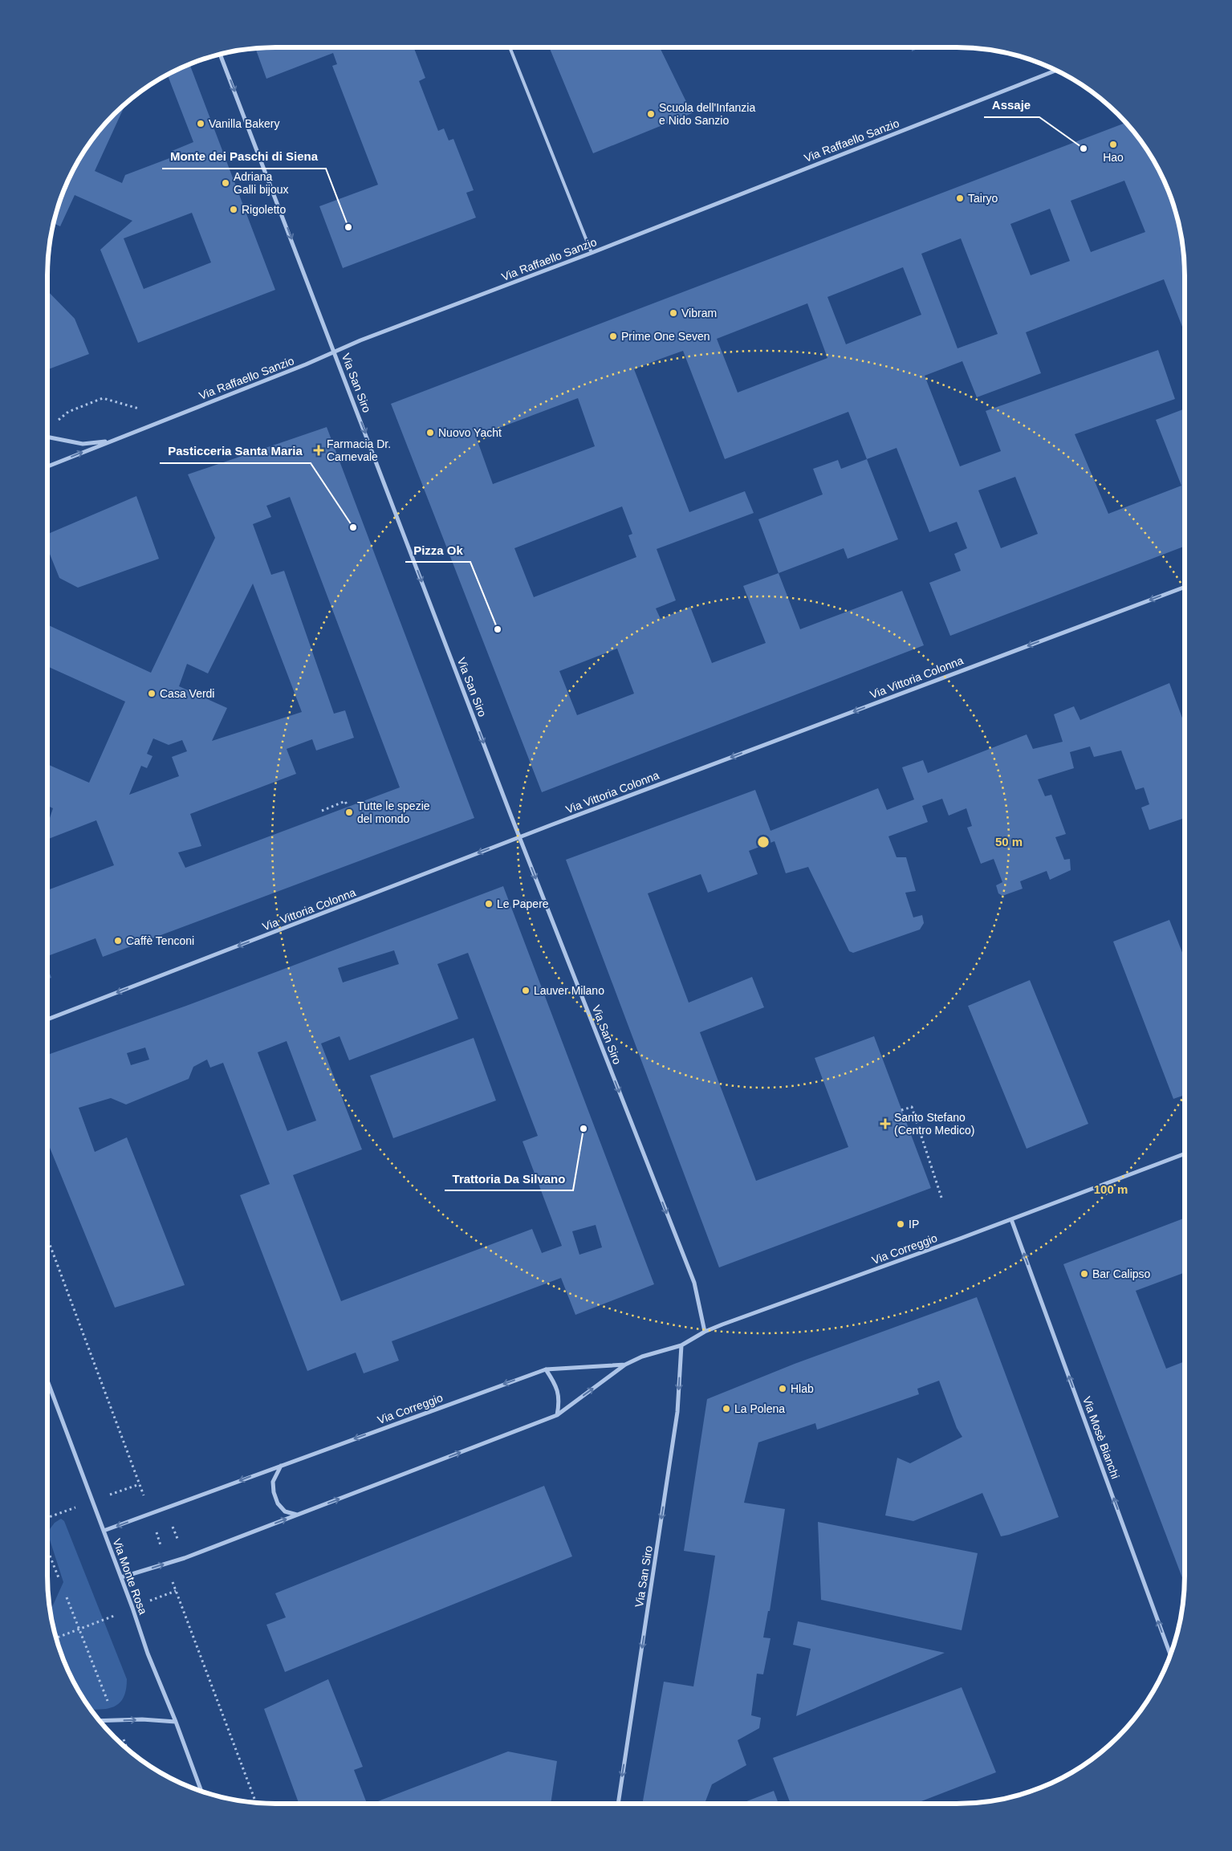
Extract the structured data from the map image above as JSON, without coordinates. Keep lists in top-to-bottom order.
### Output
{
  "streets": {
    "street": [
      "Via Raffaello Sanzio",
      "Via San Siro",
      "Via Vittoria Colonna",
      "Via Correggio",
      "Via Mosè Bianchi",
      "Via Monte Rosa"
    ]
  },
  "crossings": [
    ["Via Raffaello Sanzio", "Via San Siro"],
    ["Via San Siro", "Via Vittoria Colonna"],
    ["Via San Siro", "Via Correggio"],
    ["Via Correggio", "Via Mosè Bianchi"],
    ["Via Correggio", "Via Monte Rosa"]
  ],
  "one_way": ["Via San Siro", "Via Vittoria Colonna", "Via Mosè Bianchi"],
  "places": {
    "other": [
      "Scuola dell'Infanzia e Nido Sanzio",
      "Vanilla Bakery",
      "Hao",
      "Assaje",
      "Adriana Galli bijoux",
      "Tairyo",
      "Rigoletto",
      "Monte dei Paschi di Siena",
      "Vibram",
      "Prime One Seven",
      "Nuovo Yacht",
      "Pasticceria Santa Maria",
      "Pizza Ok",
      "Casa Verdi",
      "Tutte le spezie del mondo",
      "Le Papere",
      "Caffè Tenconi",
      "Lauver Milano",
      "Trattoria Da Silvano",
      "IP",
      "Bar Calipso",
      "Hlab",
      "La Polena"
    ],
    "health": ["Farmacia Dr. Carnevale", "Santo Stefano (Centro Medico)"]
  },
  "rings": ["50 m", "100 m"]
}
